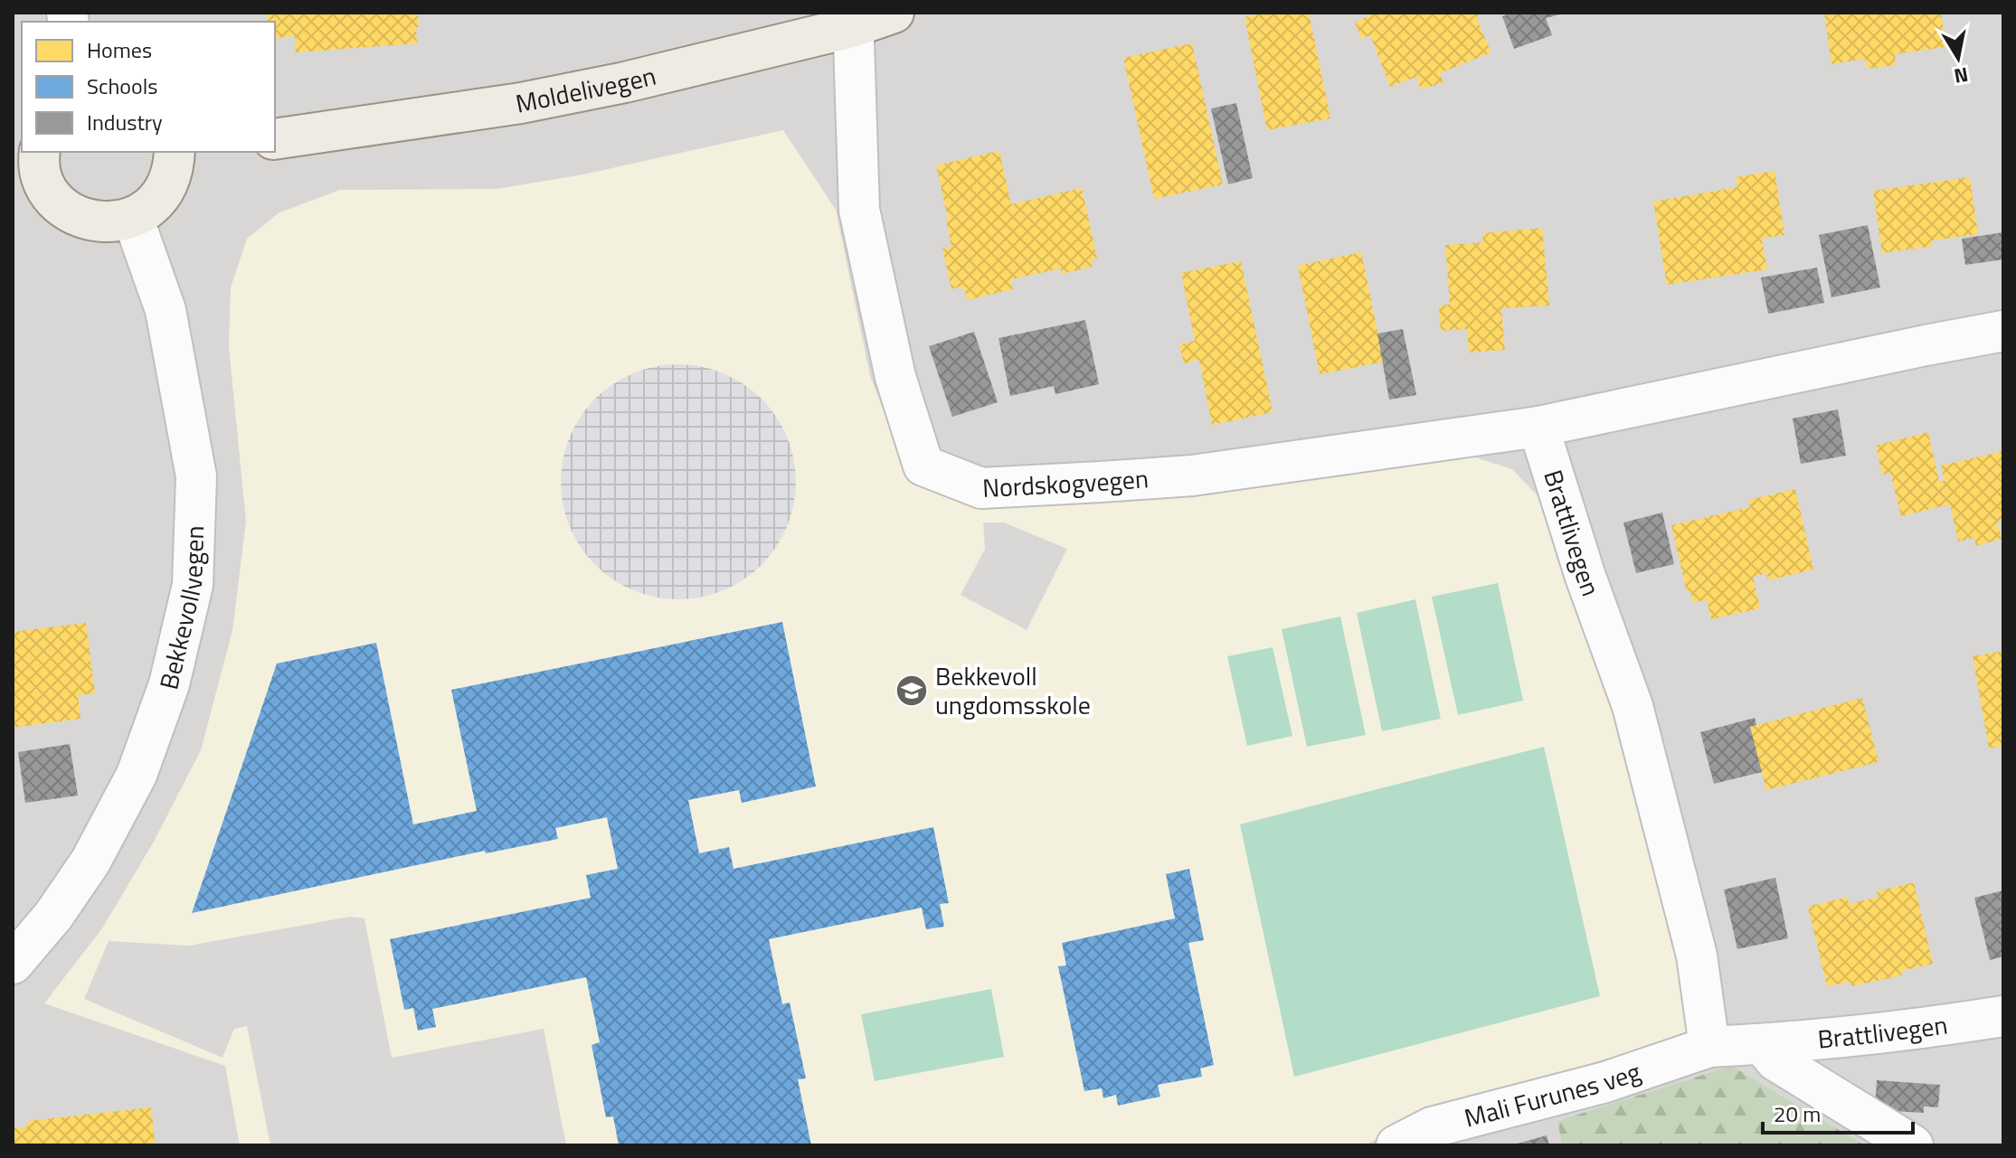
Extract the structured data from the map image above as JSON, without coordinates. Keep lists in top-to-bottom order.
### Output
{
  "streets": {
    "main road": ["Moldelivegen"],
    "street": [
      "Nordskogvegen",
      "Brattlivegen",
      "Bekkevollvegen",
      "Mali Furunes veg"
    ]
  },
  "crossings": [
    ["Moldelivegen", "Nordskogvegen"],
    ["Nordskogvegen", "Brattlivegen"],
    ["Brattlivegen", "Mali Furunes veg"]
  ],
  "places": {
    "school or university": ["Bekkevoll ungdomsskole"]
  },
  "legend": ["Homes", "Schools", "Industry"],
  "scale_bar": "20 m",
  "north": "bottom"
}
